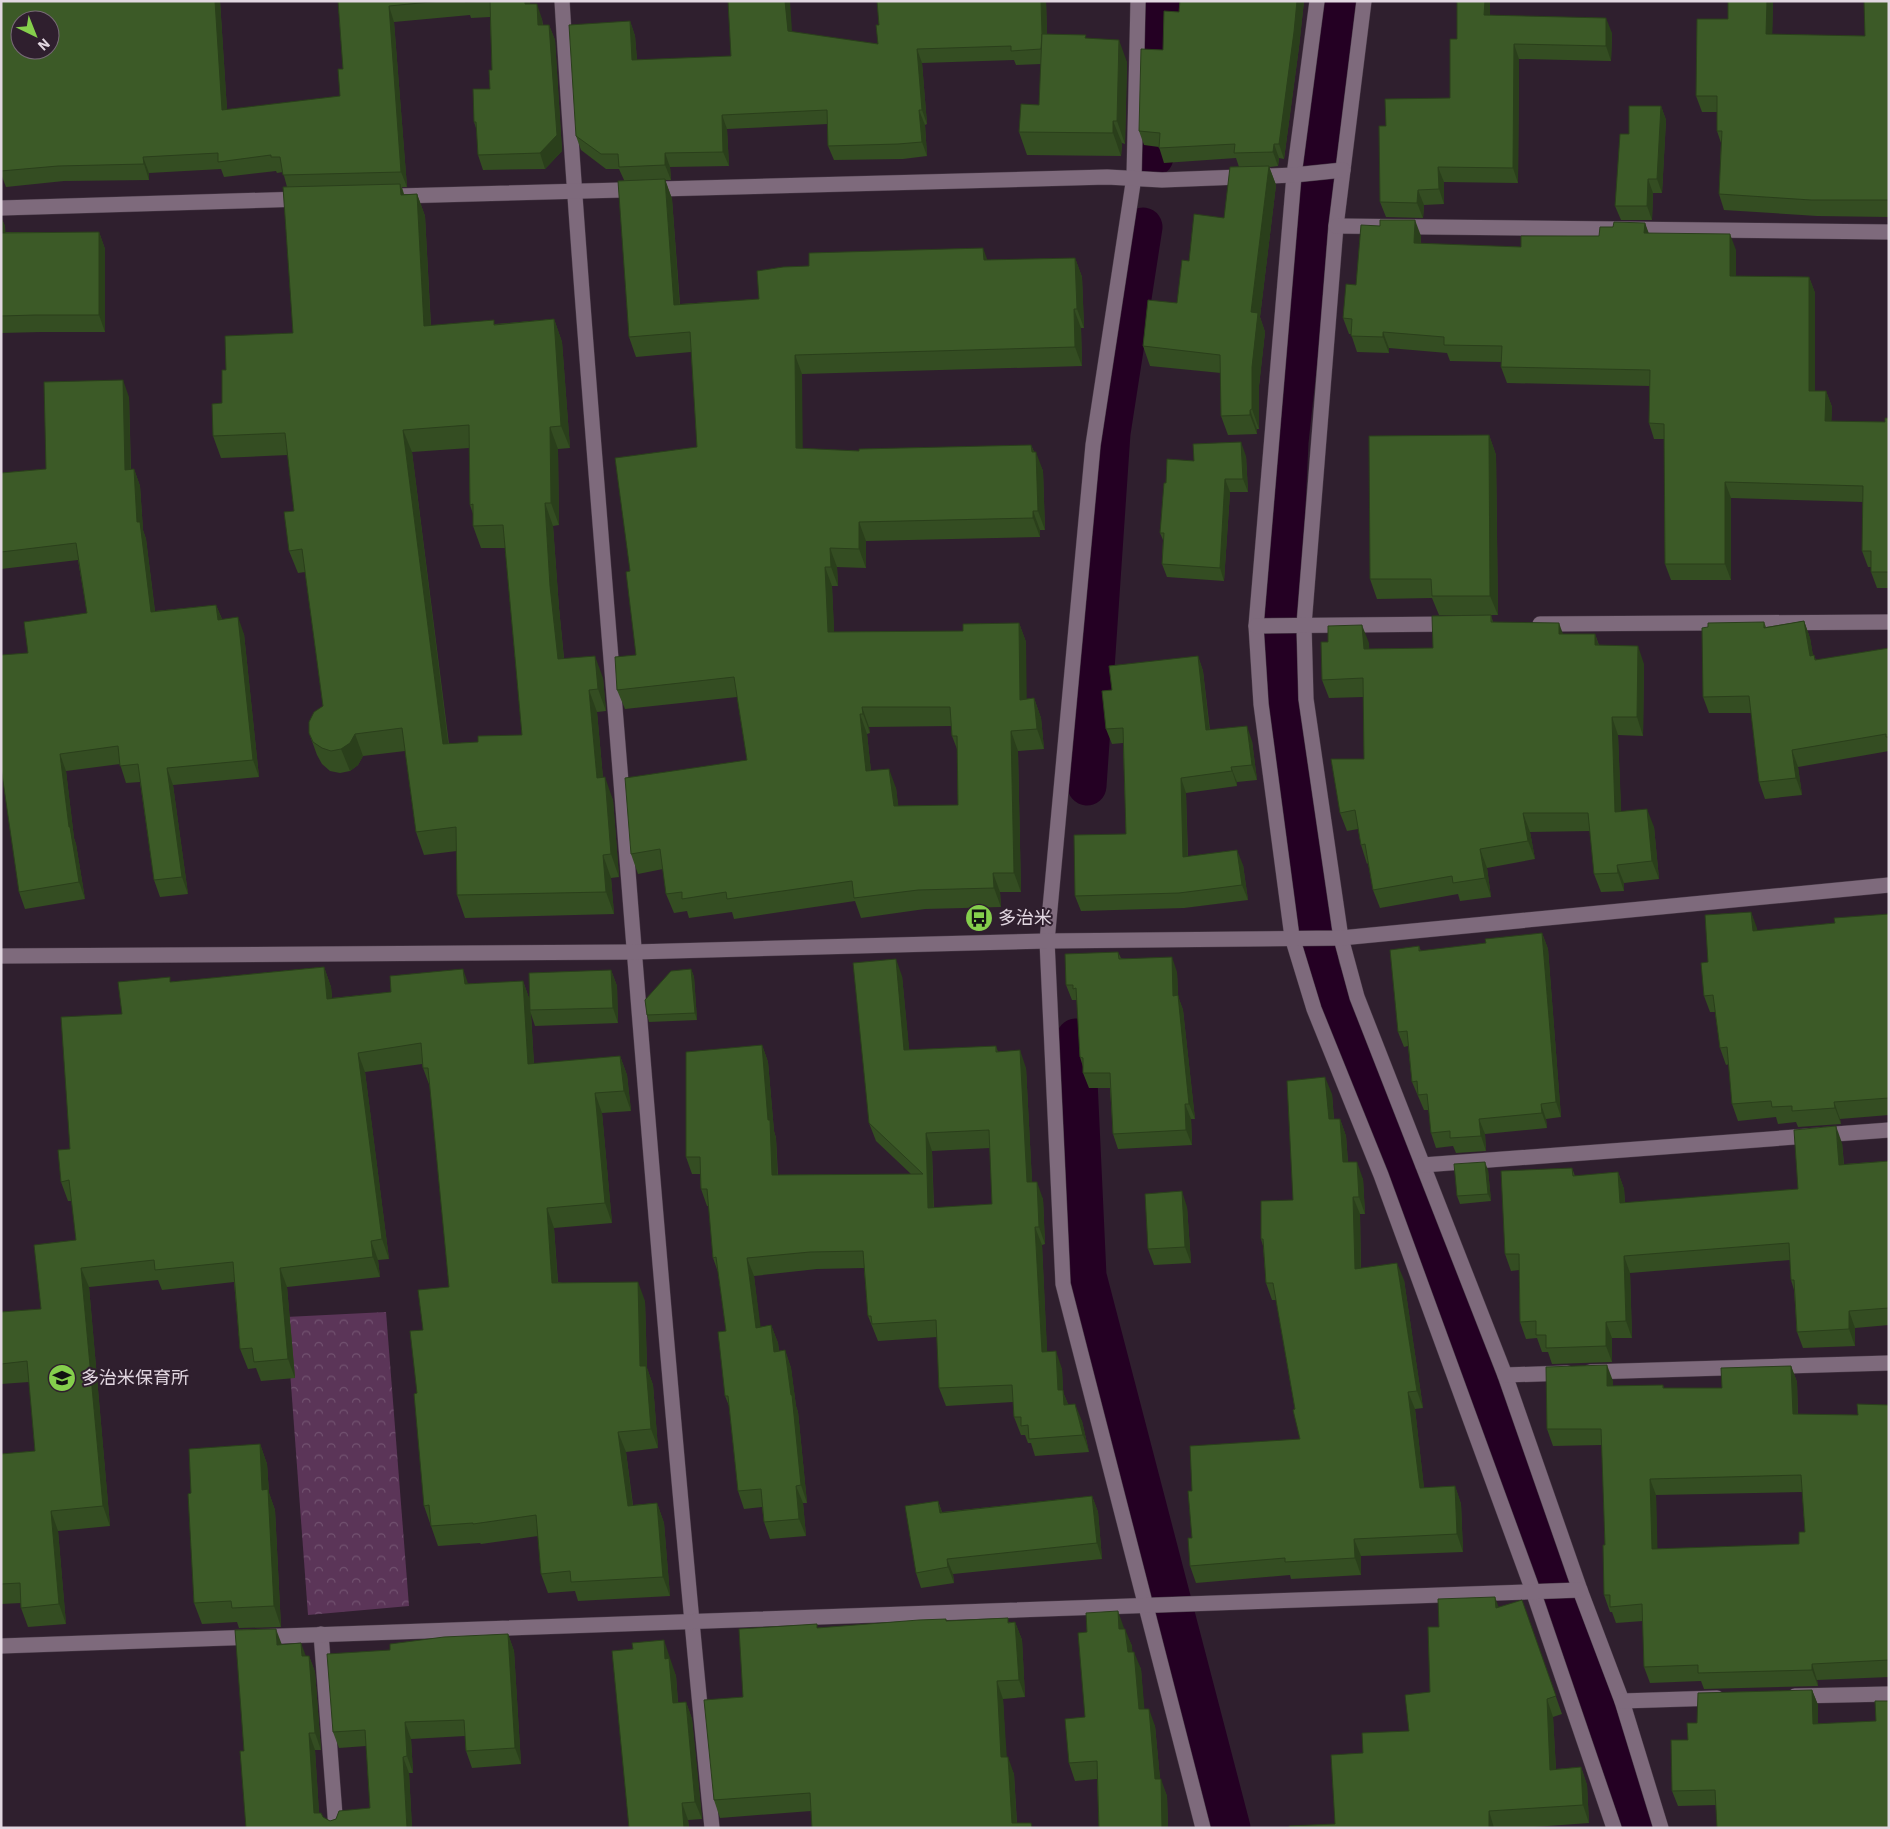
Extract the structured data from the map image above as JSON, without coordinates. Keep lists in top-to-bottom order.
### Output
{
  "places": {
    "bus stop": ["多治米"],
    "school or university": ["多治米保育所"]
  },
  "north": "bottom right"
}
